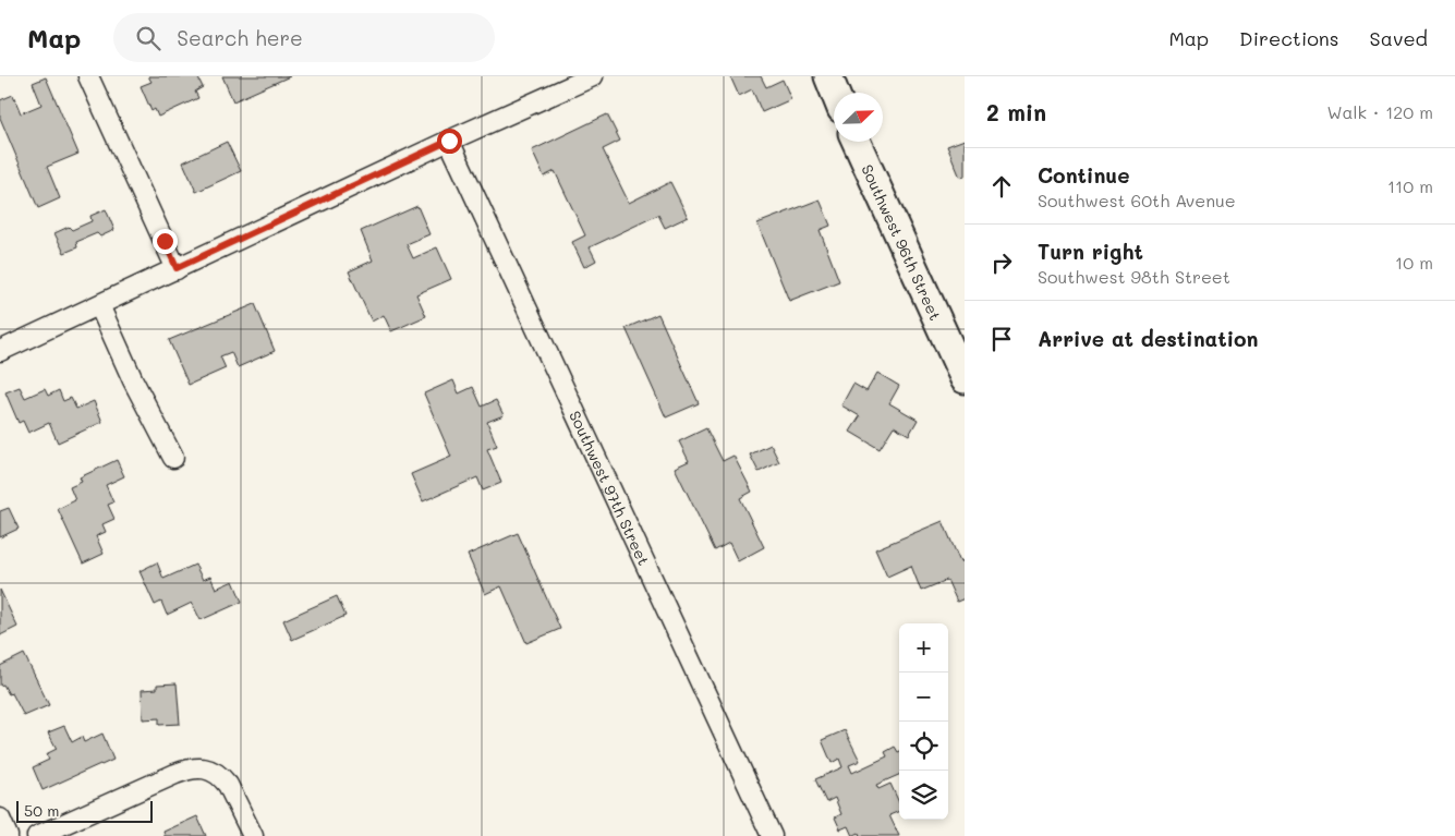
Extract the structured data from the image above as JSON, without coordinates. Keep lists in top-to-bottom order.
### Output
{
  "streets": {
    "street": ["Southwest 96th Street", "Southwest 97th Street"]
  },
  "scale_bar": "50 m",
  "north": "top right",
  "page": {
    "header": "Map",
    "search": "Search here",
    "nav": ["Map", "Directions", "Saved"],
    "heading": ["2 min", "Walk · 120 m"],
    "list": [
      ["Continue", "Southwest 60th Avenue", "110 m"],
      ["Turn right", "Southwest 98th Street", "10 m"],
      "Arrive at destination"
    ],
    "map_buttons": ["+", "−"],
    "scale": "50 m"
  }
}
